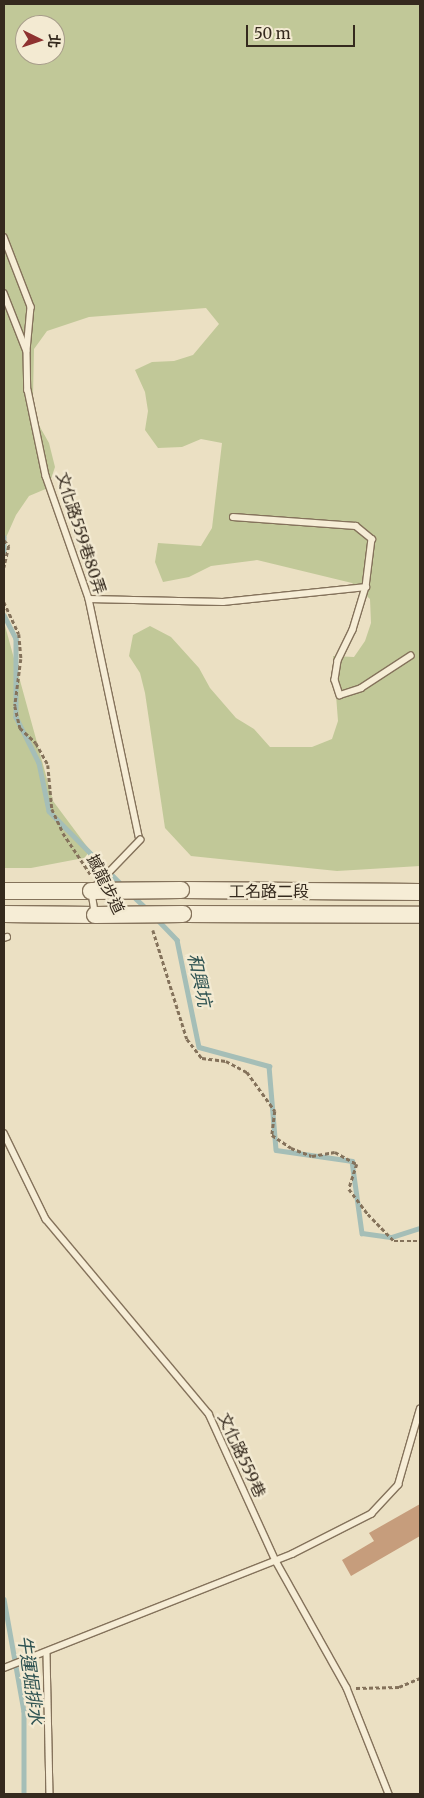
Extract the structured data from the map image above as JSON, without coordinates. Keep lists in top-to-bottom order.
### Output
{
  "streets": {
    "main road": ["工名路二段"],
    "lane": ["文化路559巷80弄", "文化路559巷"],
    "path": ["撼龍步道"]
  },
  "crossings": [
    ["文化路559巷80弄", "撼龍步道"],
    ["文化路559巷80弄", "工名路二段"],
    ["撼龍步道", "工名路二段"]
  ],
  "water": ["和興坑", "牛運堀排水"],
  "scale_bar": "50 m",
  "north": "right"
}
